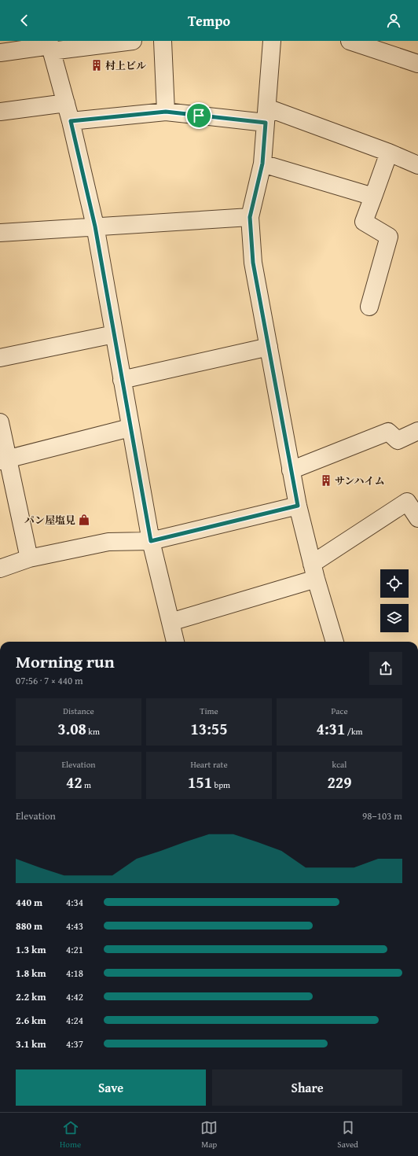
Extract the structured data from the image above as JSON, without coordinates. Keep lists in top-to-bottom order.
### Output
{
  "places": {
    "building": ["村上ビル", "サンハイム"],
    "shop": ["パン屋塩見"]
  },
  "page": {
    "header": "Tempo",
    "heading": ["Morning run", "07:56 · 7 × 440 m"],
    "stats": [
      ["Distance", "3.08 km"],
      ["Time", "13:55"],
      ["Pace", "4:31 /km"],
      ["Elevation", "42 m"],
      ["Heart rate", "151 bpm"],
      ["kcal", "229"]
    ],
    "chart": ["Elevation", "98–103 m"],
    "list": [
      {
        "name": "440 m",
        "note": "4:34"
      },
      {
        "name": "880 m",
        "note": "4:43"
      },
      {
        "name": "1.3 km",
        "note": "4:21"
      },
      {
        "name": "1.8 km",
        "note": "4:18"
      },
      {
        "name": "2.2 km",
        "note": "4:42"
      },
      {
        "name": "2.6 km",
        "note": "4:24"
      },
      {
        "name": "3.1 km",
        "note": "4:37"
      }
    ],
    "buttons": ["Save", "Share"],
    "tabs": ["Home", "Map", "Saved"]
  }
}
